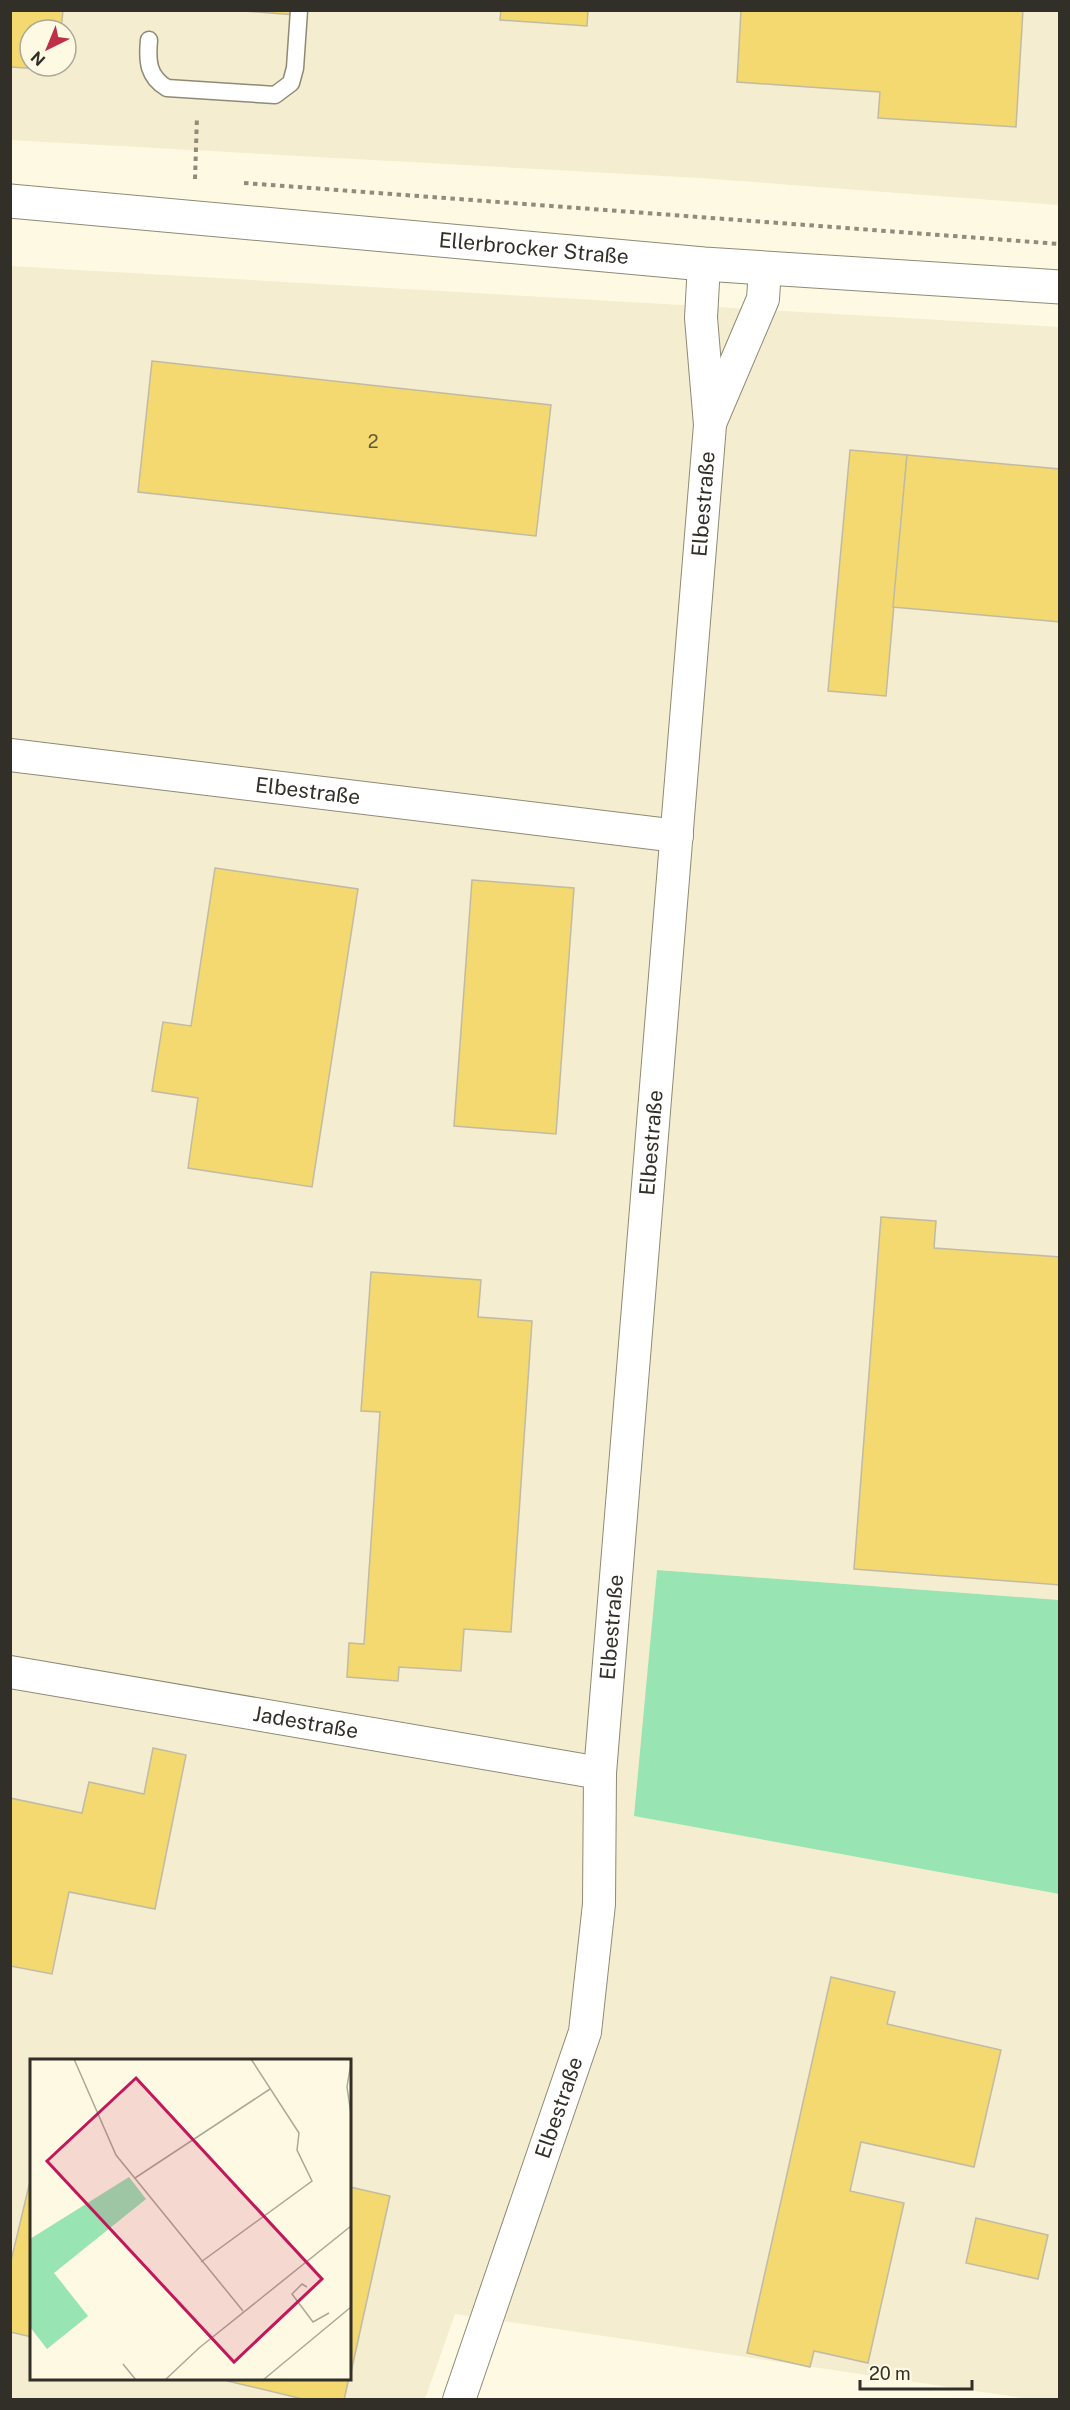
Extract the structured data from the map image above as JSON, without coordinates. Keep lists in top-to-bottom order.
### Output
{
  "streets": {
    "main road": ["Ellerbrocker Straße"],
    "street": ["Elbestraße", "Jadestraße"]
  },
  "crossings": [
    ["Ellerbrocker Straße", "Elbestraße"],
    ["Elbestraße", "Jadestraße"]
  ],
  "house_numbers": ["2"],
  "scale_bar": "20 m",
  "north": "bottom left"
}
